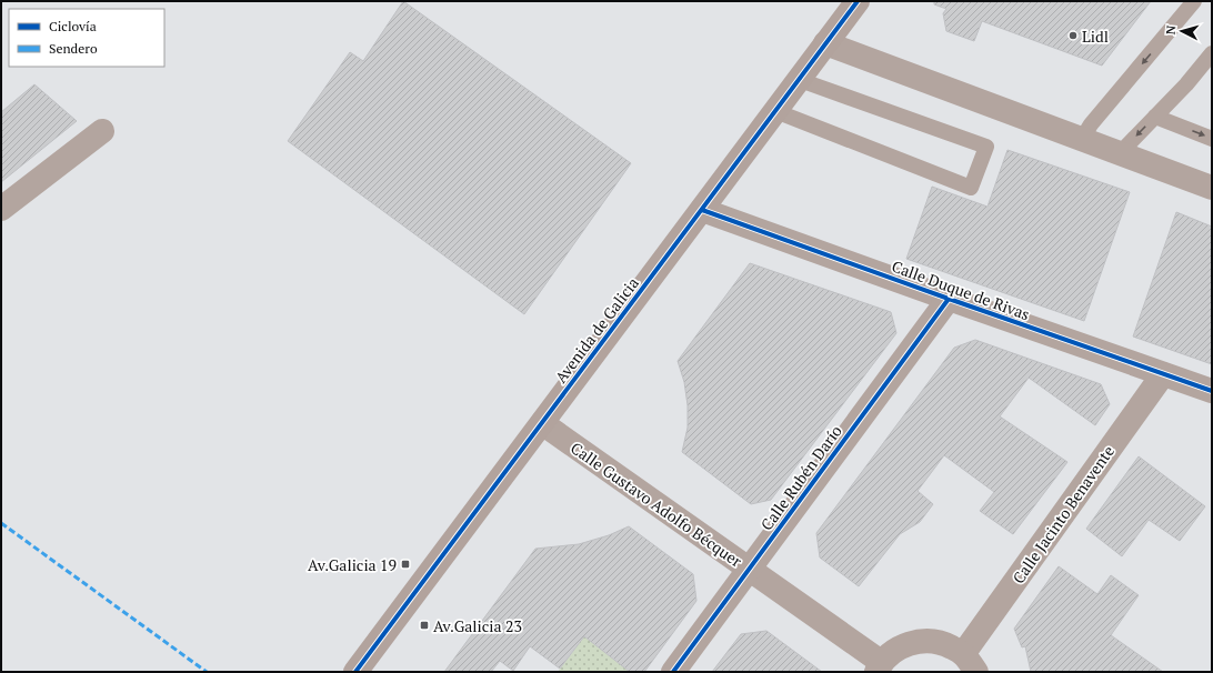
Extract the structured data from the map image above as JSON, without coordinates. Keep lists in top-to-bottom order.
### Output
{
  "streets": {
    "main road": ["Avenida de Galicia"],
    "street": [
      "Calle Duque de Rivas",
      "Calle Rubén Darío",
      "Calle Gustavo Adolfo Bécquer",
      "Calle Jacinto Benavente"
    ]
  },
  "crossings": [
    ["Calle Duque de Rivas", "Avenida de Galicia"],
    ["Calle Duque de Rivas", "Calle Rubén Darío"],
    ["Calle Duque de Rivas", "Calle Jacinto Benavente"],
    ["Avenida de Galicia", "Calle Gustavo Adolfo Bécquer"],
    ["Calle Rubén Darío", "Calle Gustavo Adolfo Bécquer"]
  ],
  "places": {
    "other": ["Lidl"],
    "transit": ["Av.Galicia 19", "Av.Galicia 23"]
  },
  "legend": ["Ciclovía", "Sendero"],
  "north": "left"
}
